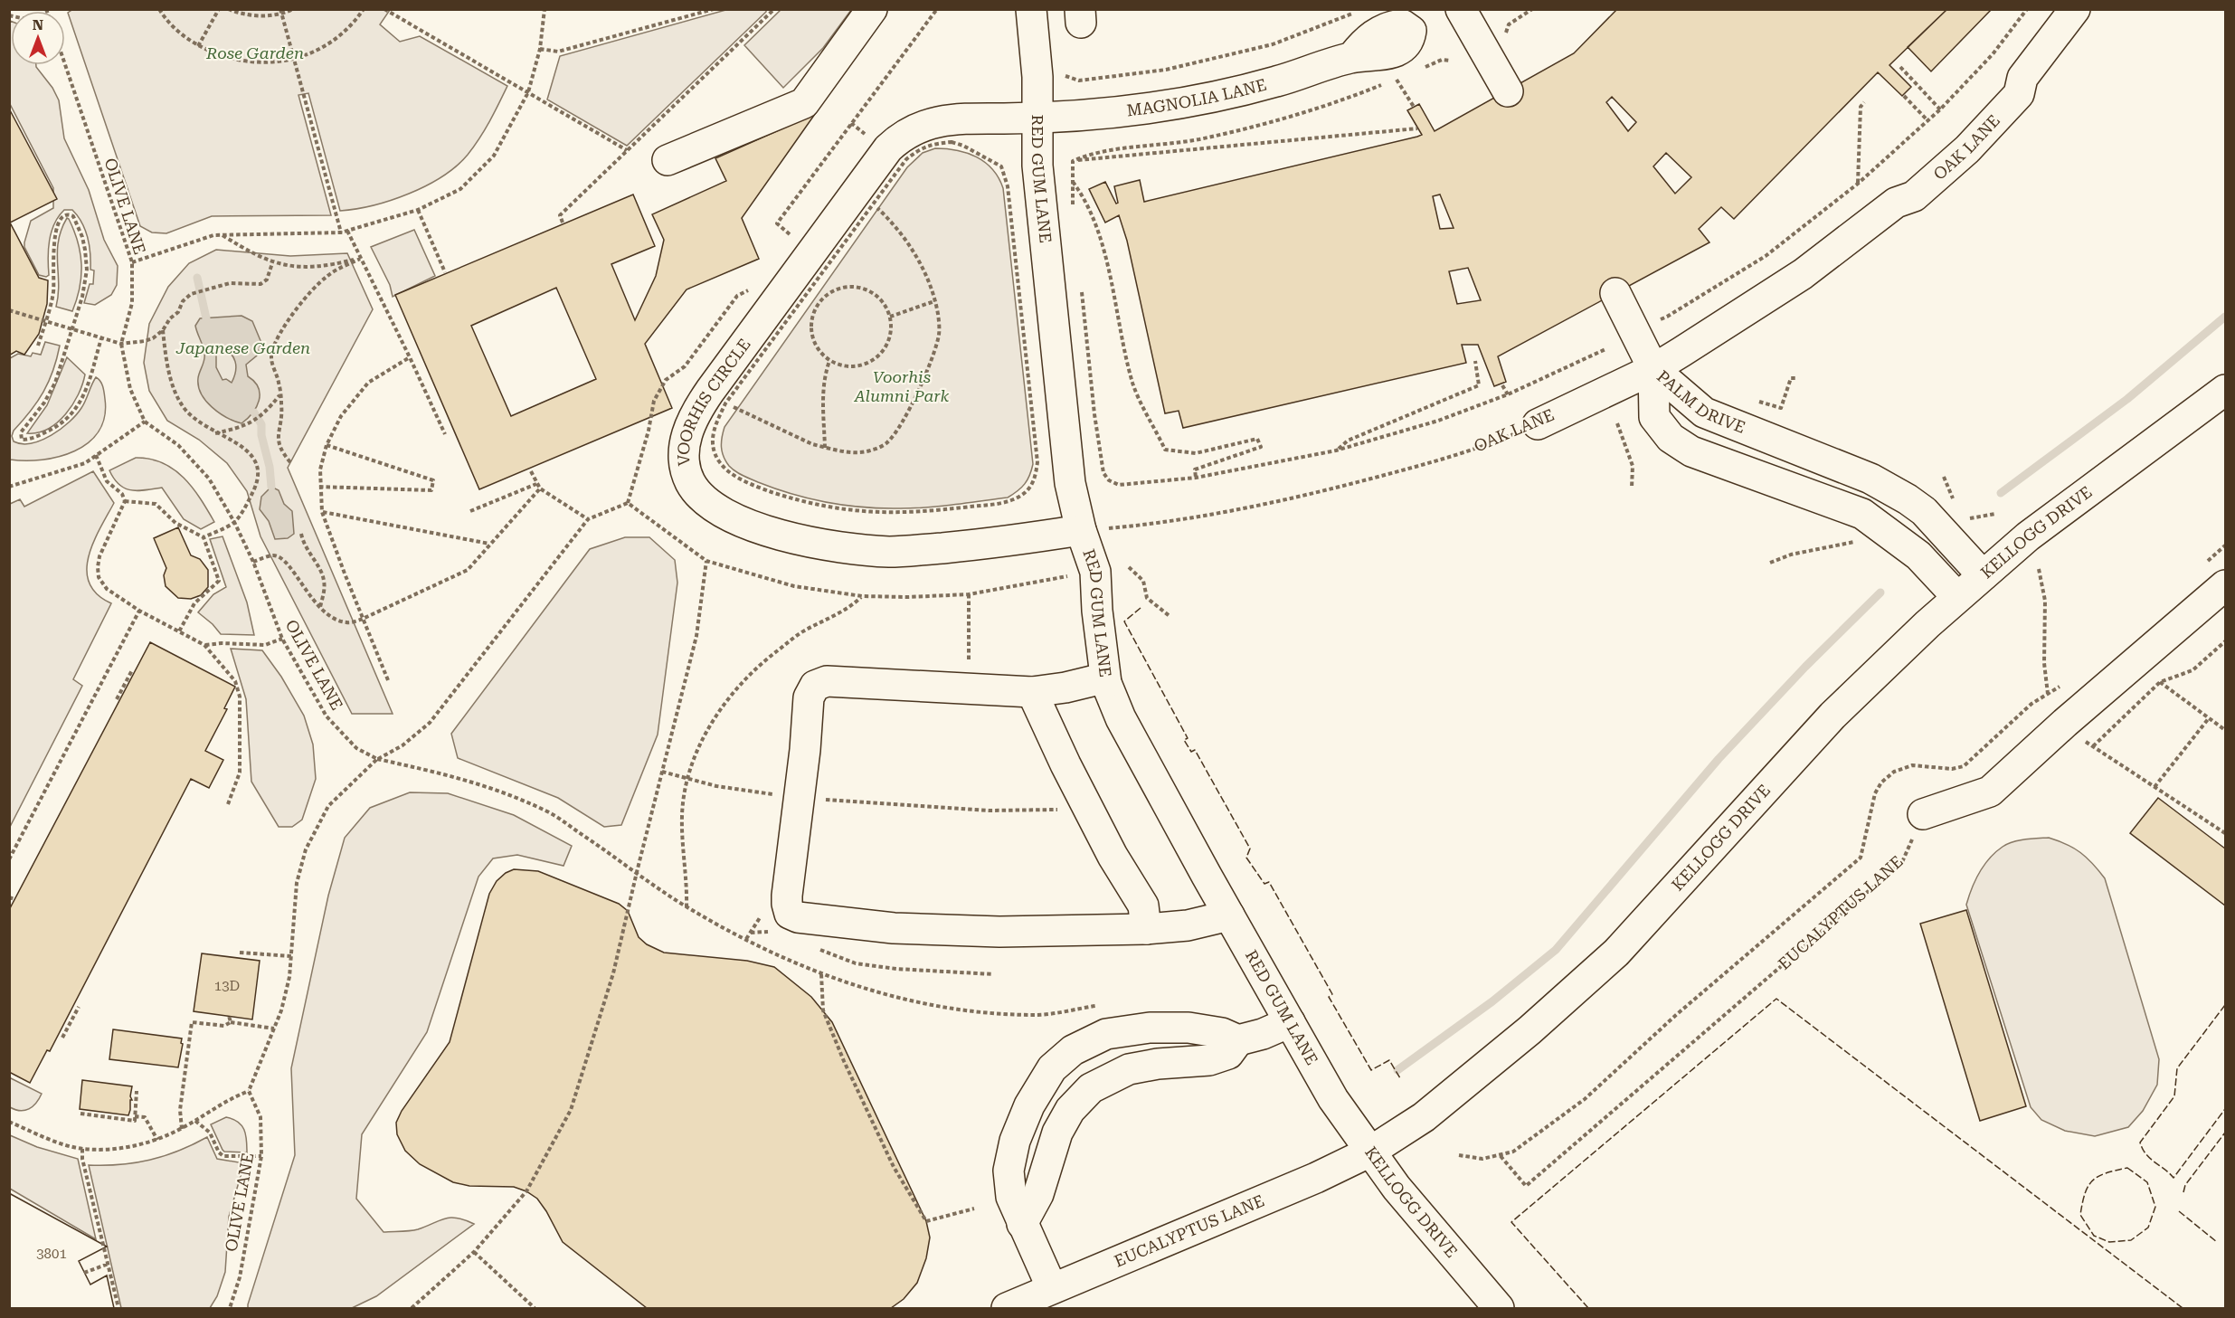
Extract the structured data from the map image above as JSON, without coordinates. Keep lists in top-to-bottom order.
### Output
{
  "streets": {
    "street": [
      "MAGNOLIA LANE",
      "OAK LANE",
      "RED GUM LANE",
      "PALM DRIVE",
      "VOORHIS CIRCLE",
      "KELLOGG DRIVE",
      "EUCALYPTUS LANE"
    ],
    "path": ["OLIVE LANE"]
  },
  "crossings": [
    ["MAGNOLIA LANE", "RED GUM LANE"],
    ["MAGNOLIA LANE", "VOORHIS CIRCLE"],
    ["OAK LANE", "RED GUM LANE"],
    ["OAK LANE", "PALM DRIVE"],
    ["OAK LANE", "VOORHIS CIRCLE"],
    ["RED GUM LANE", "VOORHIS CIRCLE"],
    ["RED GUM LANE", "KELLOGG DRIVE"],
    ["RED GUM LANE", "EUCALYPTUS LANE"],
    ["PALM DRIVE", "KELLOGG DRIVE"],
    ["KELLOGG DRIVE", "EUCALYPTUS LANE"]
  ],
  "parks": ["Rose Garden", "Japanese Garden", "Voorhis Alumni Park"],
  "house_numbers": ["13D", "3801"],
  "north": "top"
}
